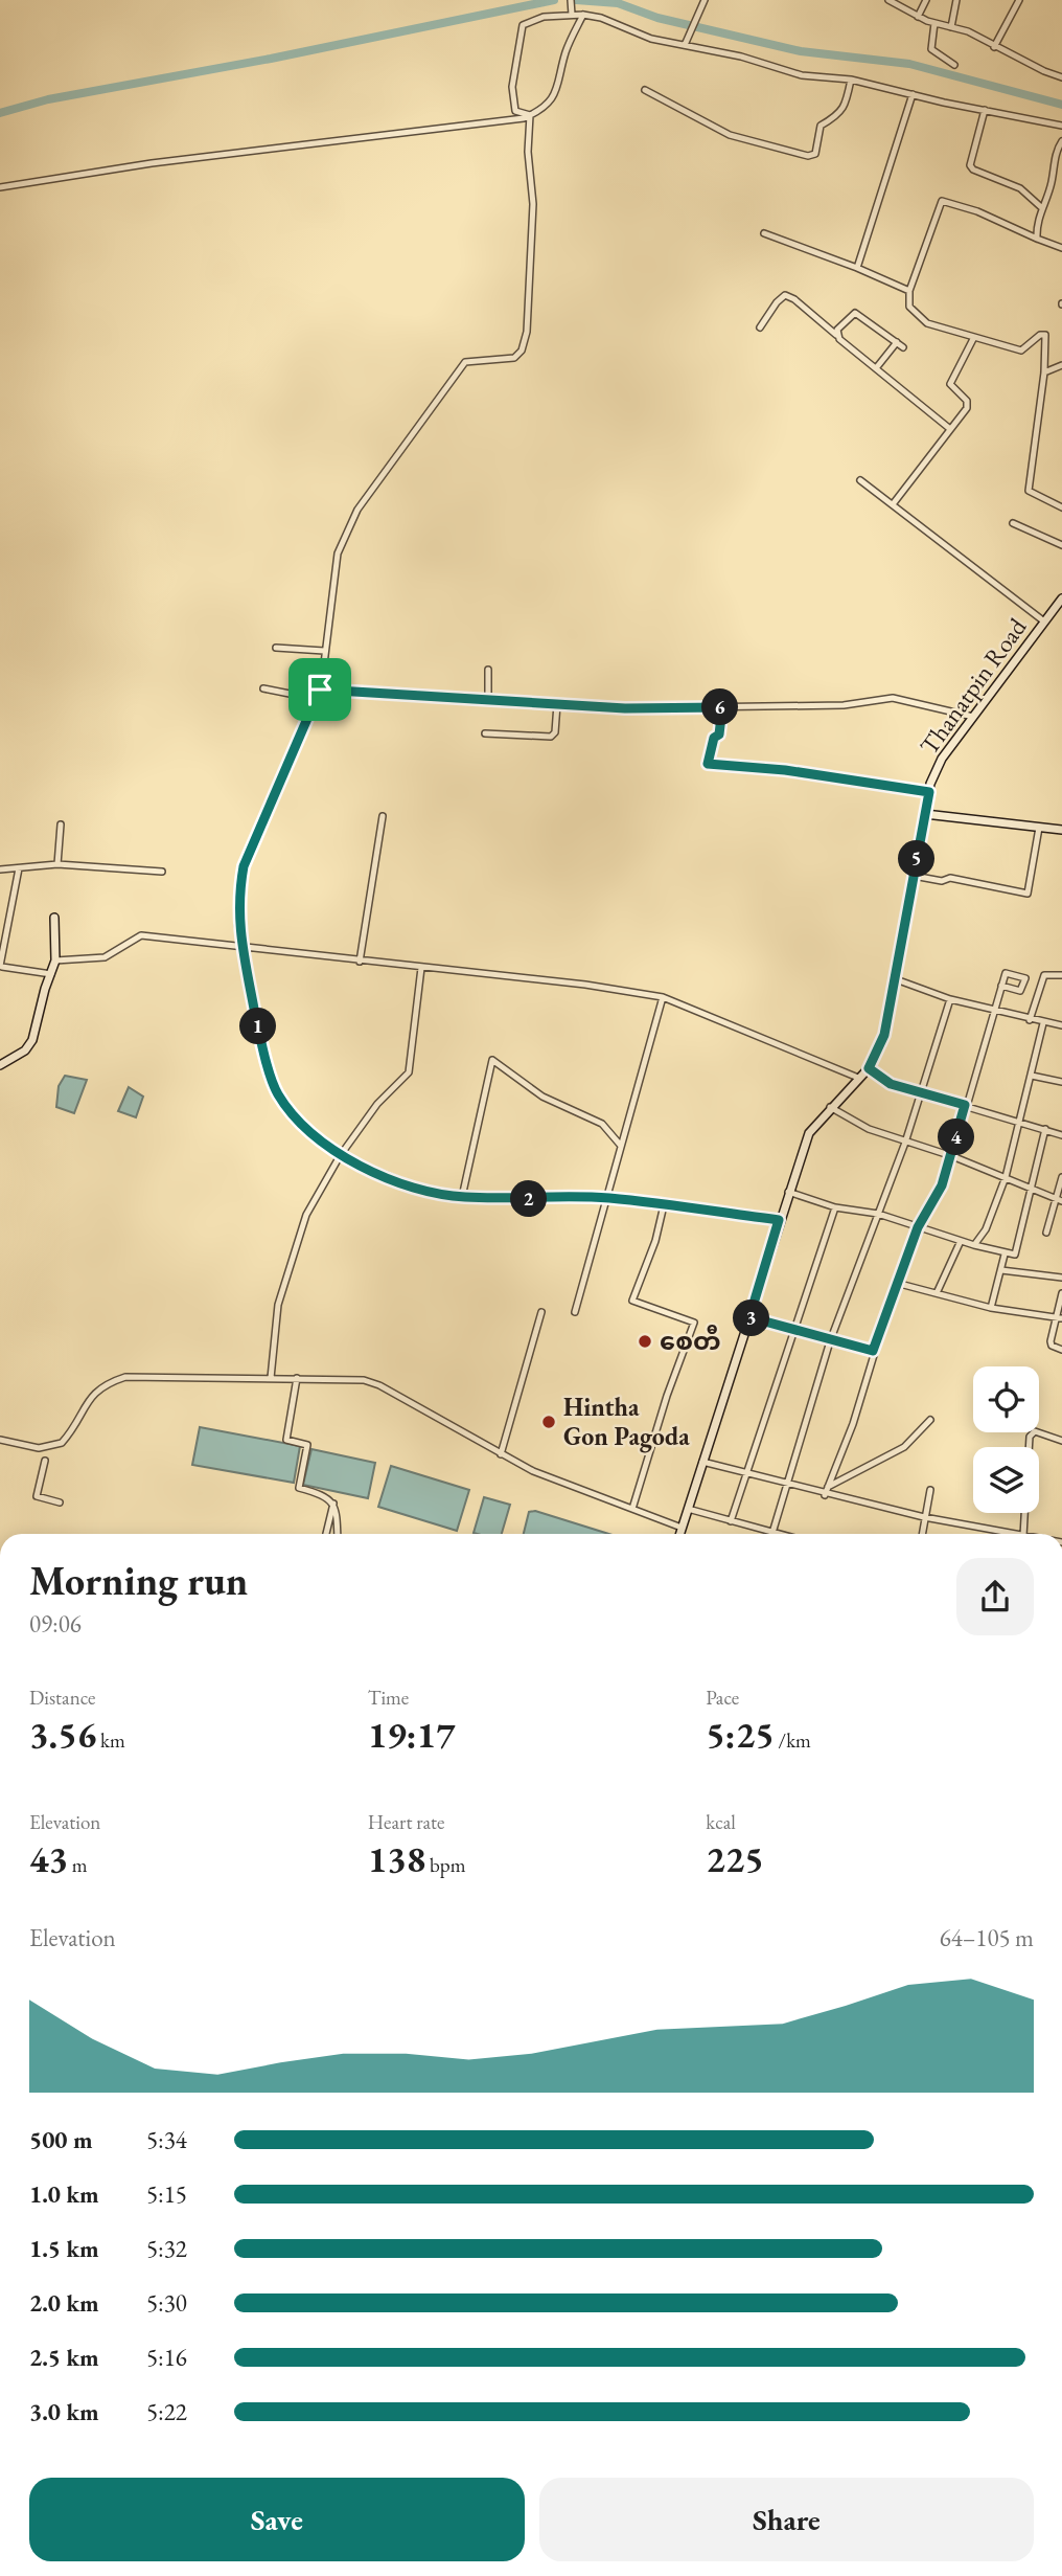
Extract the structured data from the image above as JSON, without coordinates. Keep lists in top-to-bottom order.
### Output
{
  "streets": {
    "main road": ["Thanatpin Road"]
  },
  "places": ["စေတီ", "Hintha Gon Pagoda"],
  "page": {
    "pins": [
      "6",
      "5",
      "1",
      "4",
      "2",
      "3"
    ],
    "heading": ["Morning run", "09:06"],
    "stats": [
      ["Distance", "3.56 km"],
      ["Time", "19:17"],
      ["Pace", "5:25 /km"],
      ["Elevation", "43 m"],
      ["Heart rate", "138 bpm"],
      ["kcal", "225"]
    ],
    "chart": ["Elevation", "64–105 m"],
    "list": [
      {
        "name": "500 m",
        "note": "5:34"
      },
      {
        "name": "1.0 km",
        "note": "5:15"
      },
      {
        "name": "1.5 km",
        "note": "5:32"
      },
      {
        "name": "2.0 km",
        "note": "5:30"
      },
      {
        "name": "2.5 km",
        "note": "5:16"
      },
      {
        "name": "3.0 km",
        "note": "5:22"
      }
    ],
    "buttons": ["Save", "Share"]
  }
}
